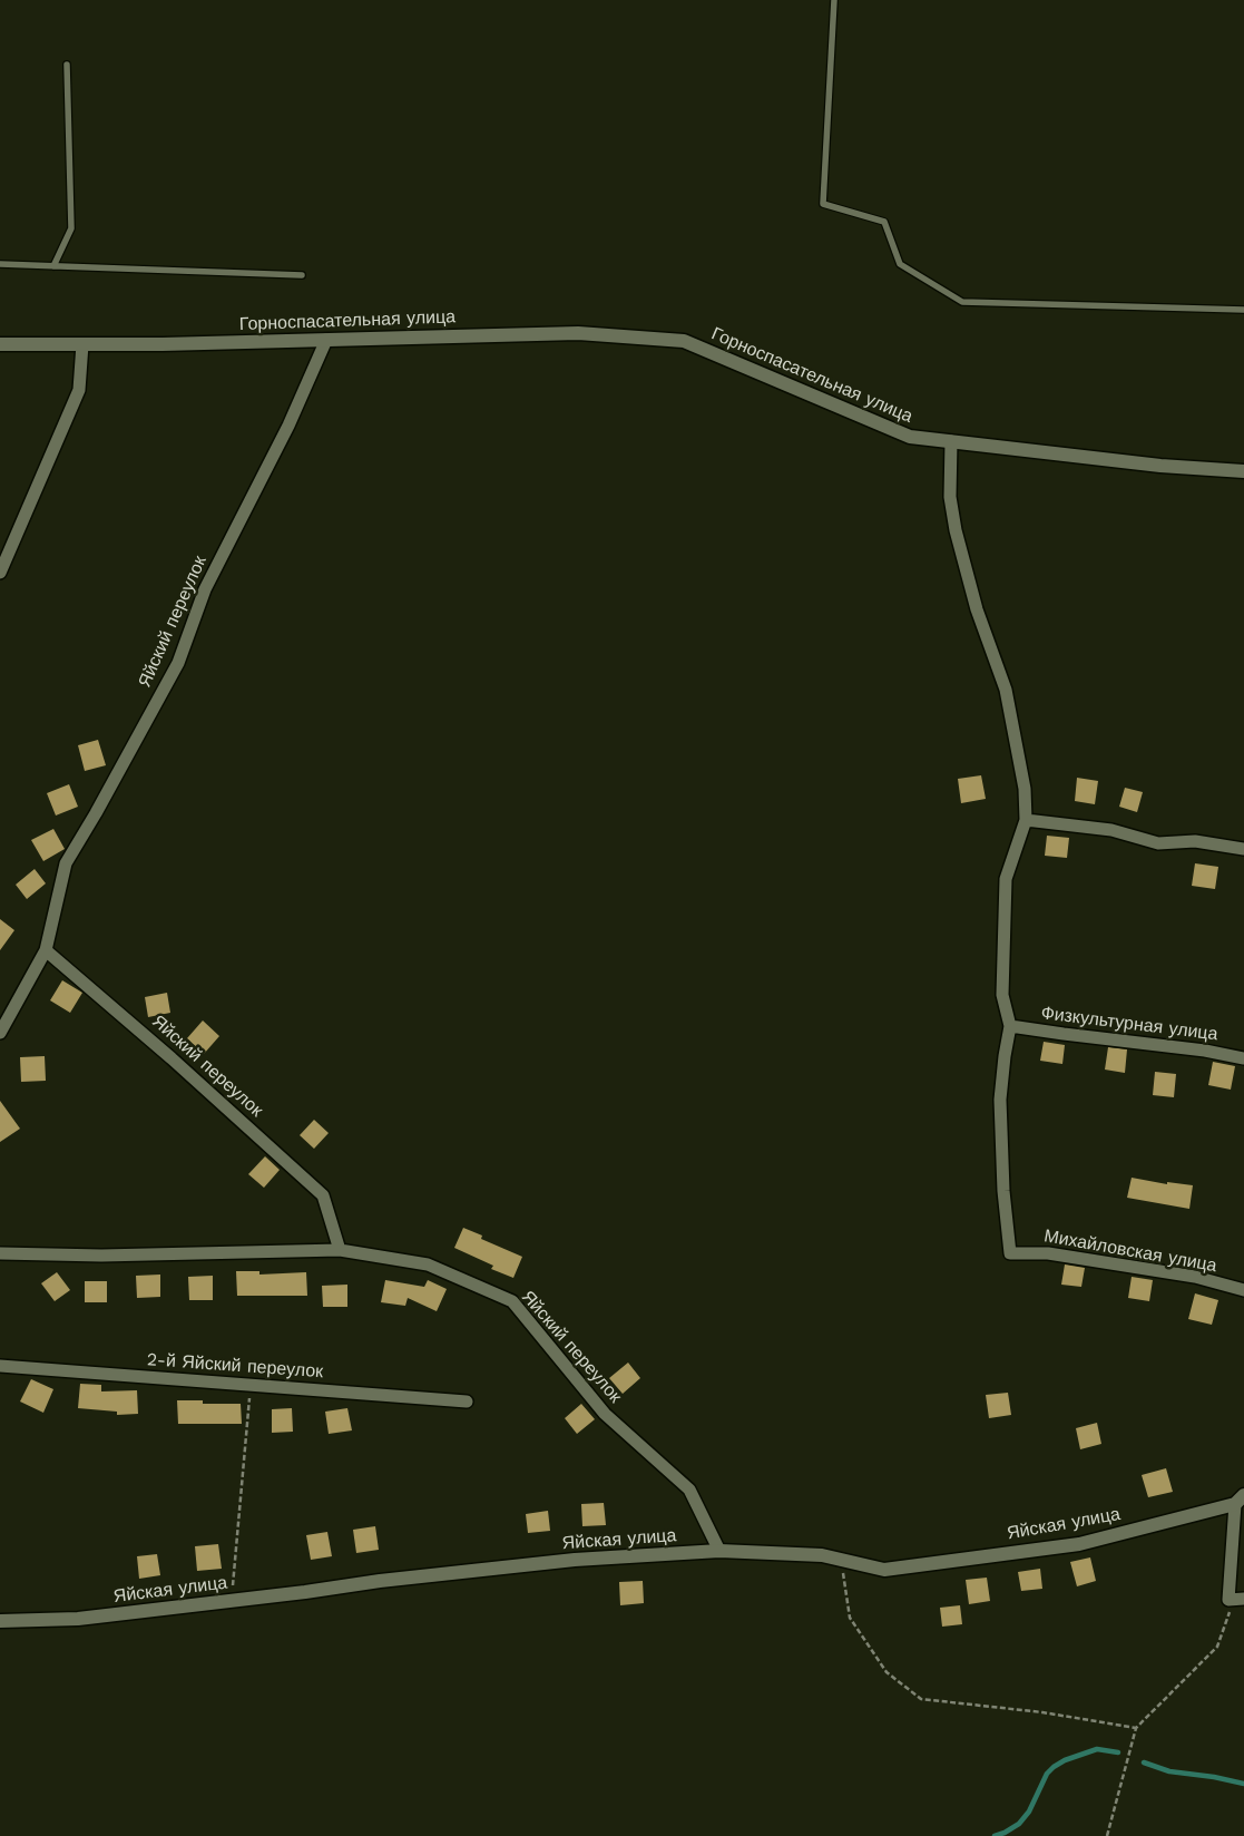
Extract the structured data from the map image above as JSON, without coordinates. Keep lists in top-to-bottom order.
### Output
{
  "streets": {
    "street": [
      "Горноспасательная улица",
      "Яйский переулок",
      "Физкультурная улица",
      "Михайловская улица",
      "2-й Яйский переулок",
      "Яйская улица"
    ]
  },
  "crossings": [
    ["Горноспасательная улица", "Яйский переулок"],
    ["Яйский переулок", "Яйская улица"],
    ["Физкультурная улица", "Михайловская улица"]
  ]
}
